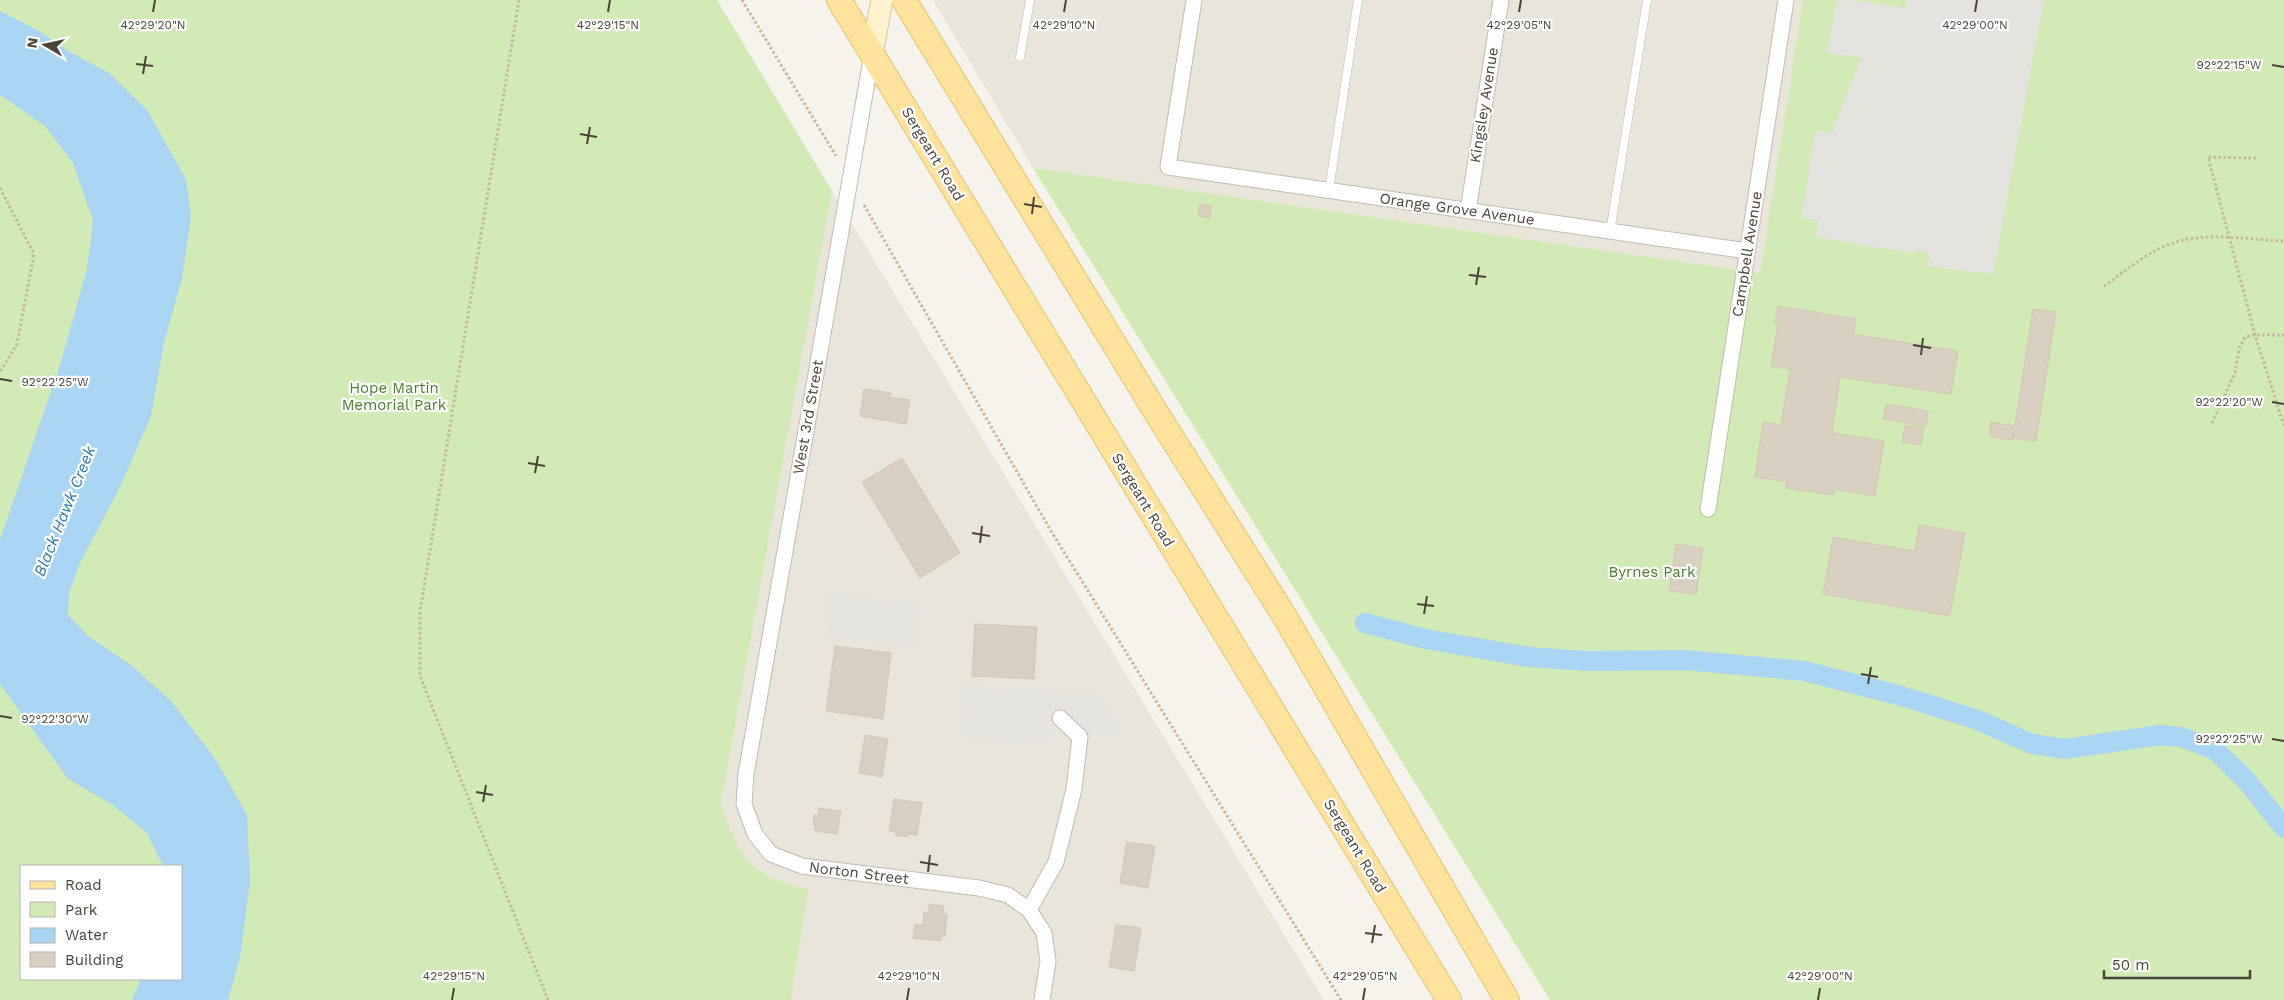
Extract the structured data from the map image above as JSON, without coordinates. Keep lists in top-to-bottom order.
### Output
{
  "streets": {
    "main road": ["Sergeant Road"],
    "street": [
      "Kingsley Avenue",
      "Orange Grove Avenue",
      "Campbell Avenue",
      "West 3rd Street",
      "Norton Street"
    ]
  },
  "crossings": [
    ["Kingsley Avenue", "Orange Grove Avenue"],
    ["Sergeant Road", "West 3rd Street"],
    ["Orange Grove Avenue", "Campbell Avenue"],
    ["West 3rd Street", "Norton Street"]
  ],
  "water": ["Black Hawk Creek"],
  "parks": ["Hope Martin Memorial Park", "Byrnes Park"],
  "legend": [
    "Road",
    "Park",
    "Water",
    "Building"
  ],
  "scale_bar": "50 m",
  "north": "left",
  "coordinates": [
    "42°29'20\"N",
    "42°29'15\"N",
    "42°29'10\"N",
    "42°29'05\"N",
    "42°29'00\"N",
    "92°22'15\"W",
    "92°22'25\"W",
    "92°22'20\"W",
    "92°22'30\"W"
  ]
}
